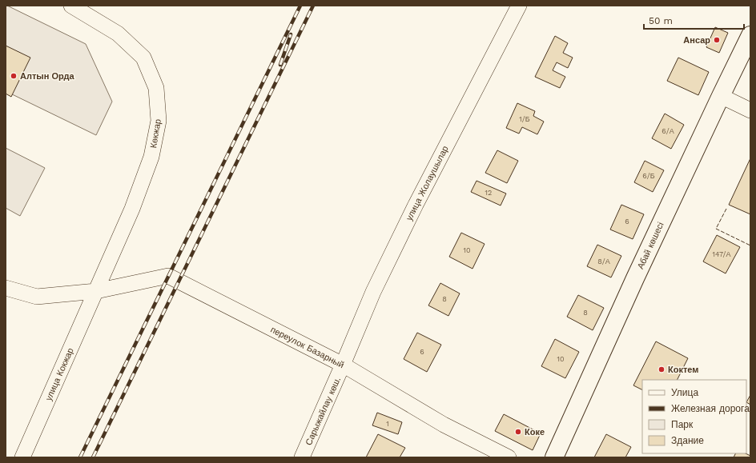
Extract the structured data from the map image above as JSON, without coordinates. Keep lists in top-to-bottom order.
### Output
{
  "streets": {
    "main road": ["Абай көшесі"],
    "street": [
      "Көкжар",
      "улица Жолаушылар",
      "переулок Базарный",
      "улица Кокжар",
      "Сарыжайлау көш."
    ]
  },
  "crossings": [
    ["Көкжар", "переулок Базарный"],
    ["Көкжар", "улица Кокжар"],
    ["улица Жолаушылар", "переулок Базарный"],
    ["улица Жолаушылар", "Сарыжайлау көш."],
    ["переулок Базарный", "улица Кокжар"],
    ["переулок Базарный", "Сарыжайлау көш."]
  ],
  "places": [
    "Ансар",
    "Алтын Орда",
    "Коктем",
    "Коке"
  ],
  "house_numbers": [
    "1/Б",
    "6/А",
    "6/Б",
    "12",
    "6",
    "10",
    "147/А",
    "8/А",
    "8",
    "8",
    "6",
    "10",
    "1"
  ],
  "legend": [
    "Улица",
    "Железная дорога",
    "Парк",
    "Здание"
  ],
  "scale_bar": "50 m"
}
